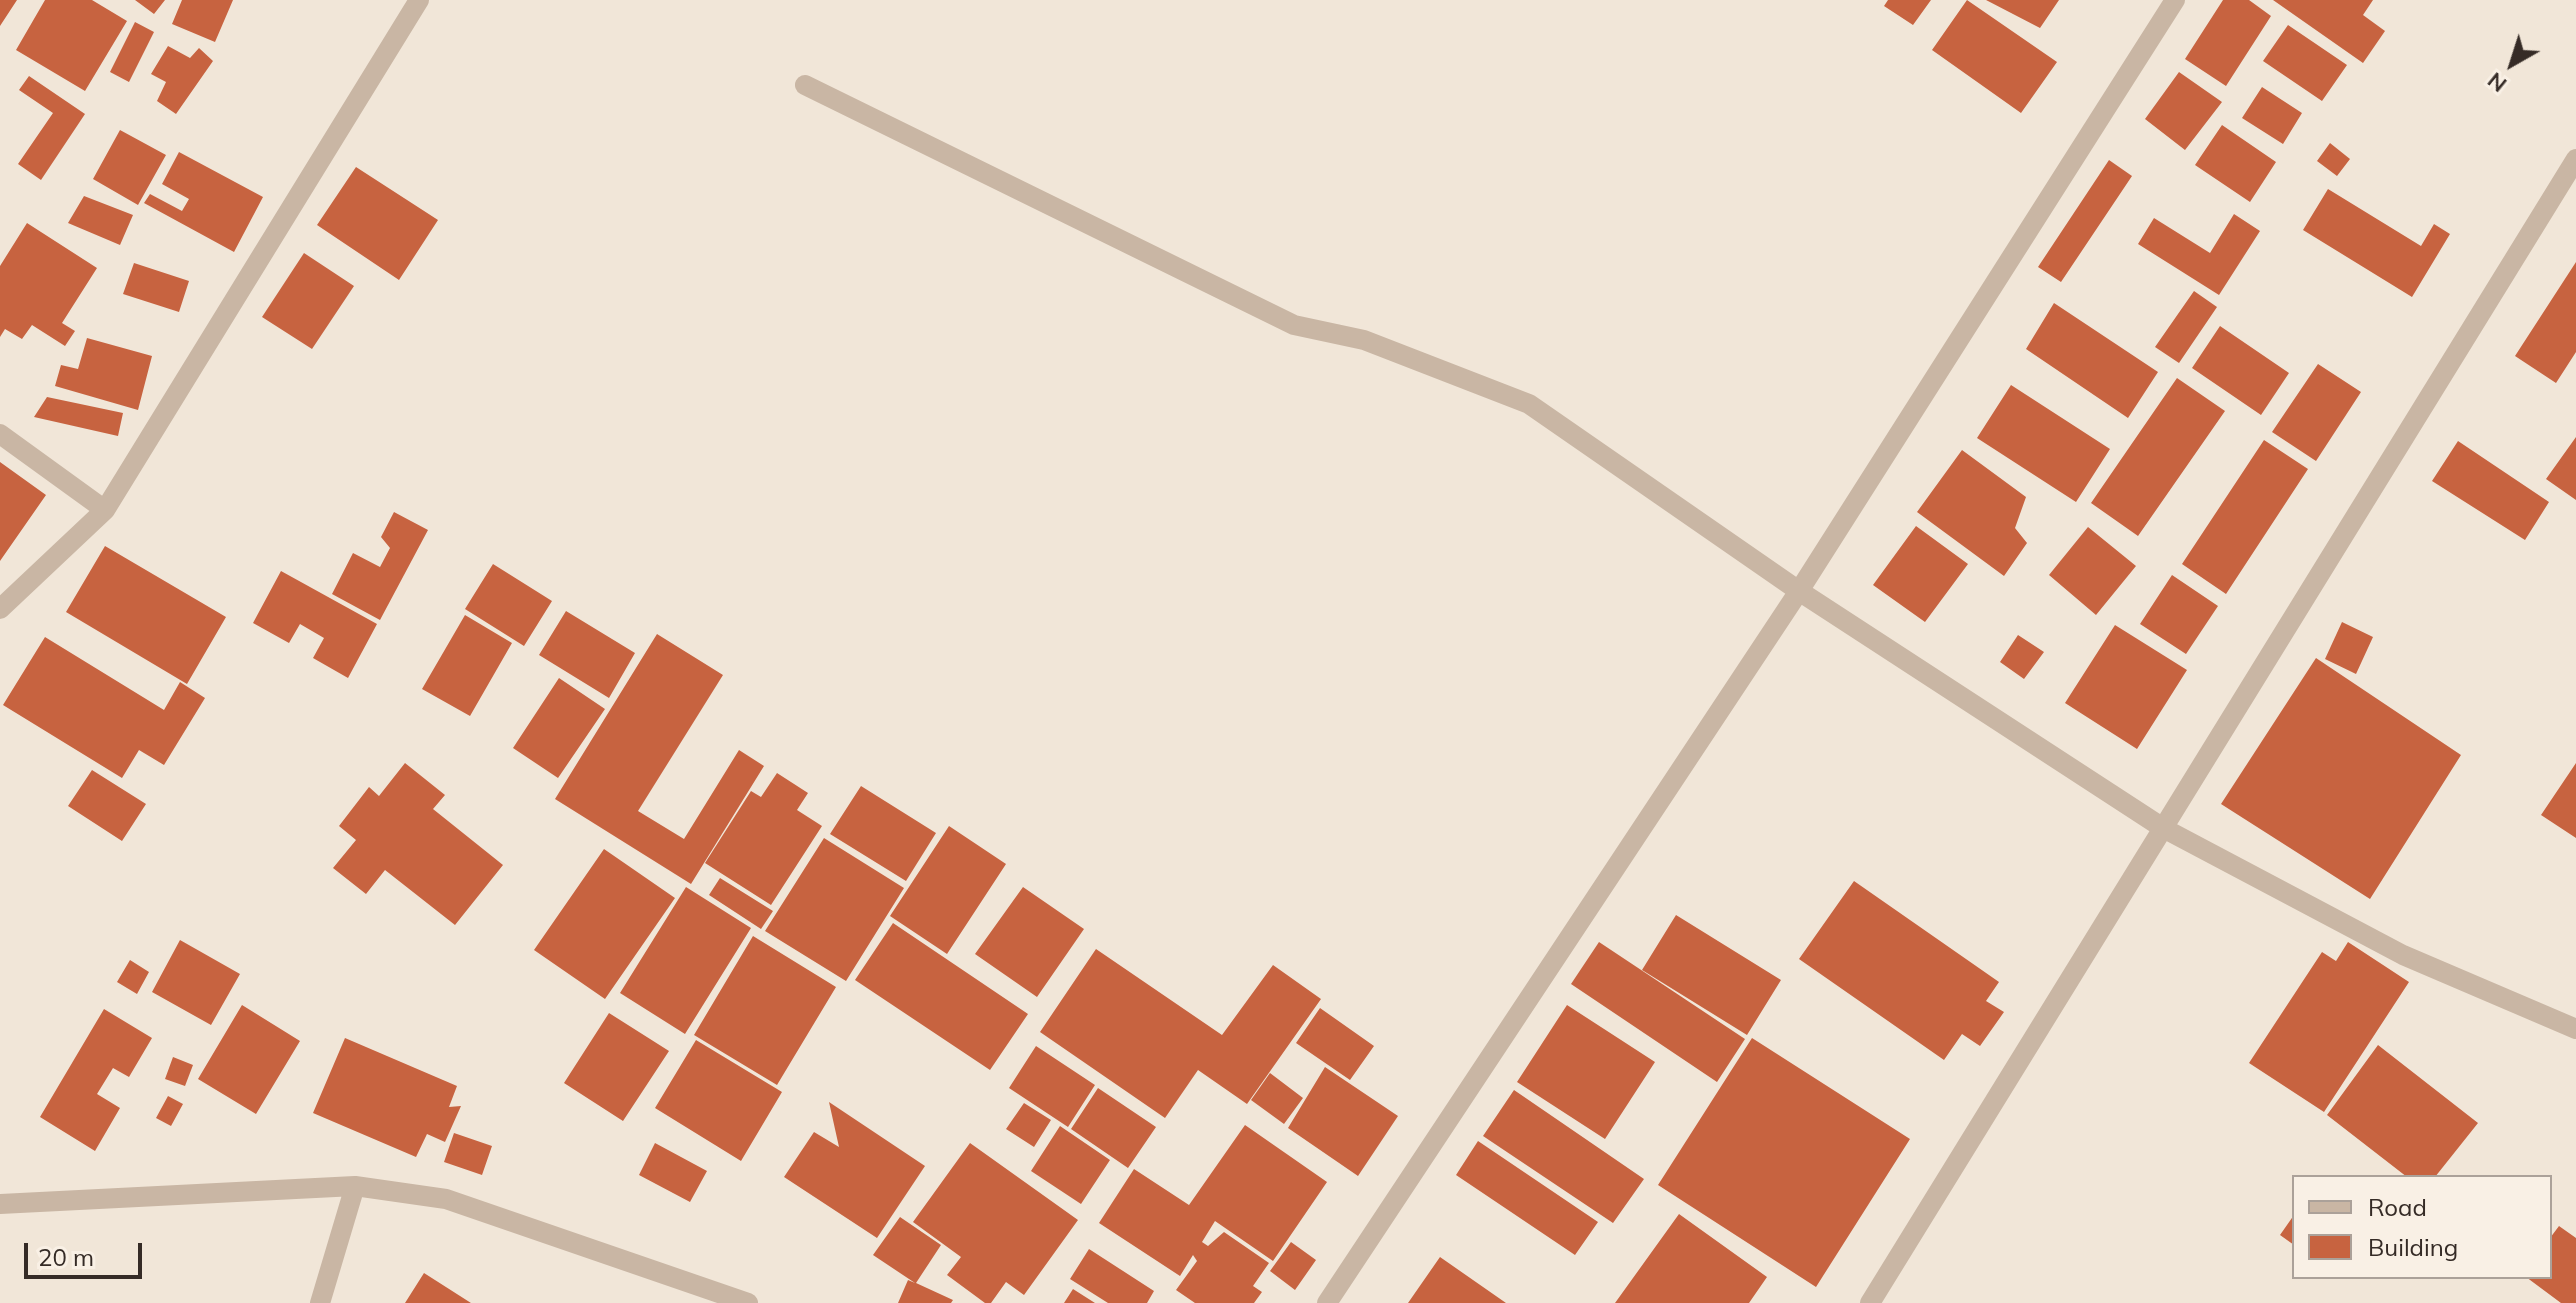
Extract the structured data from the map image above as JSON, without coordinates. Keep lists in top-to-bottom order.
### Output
{
  "legend": ["Road", "Building"],
  "scale_bar": "20 m",
  "north": "bottom left"
}
